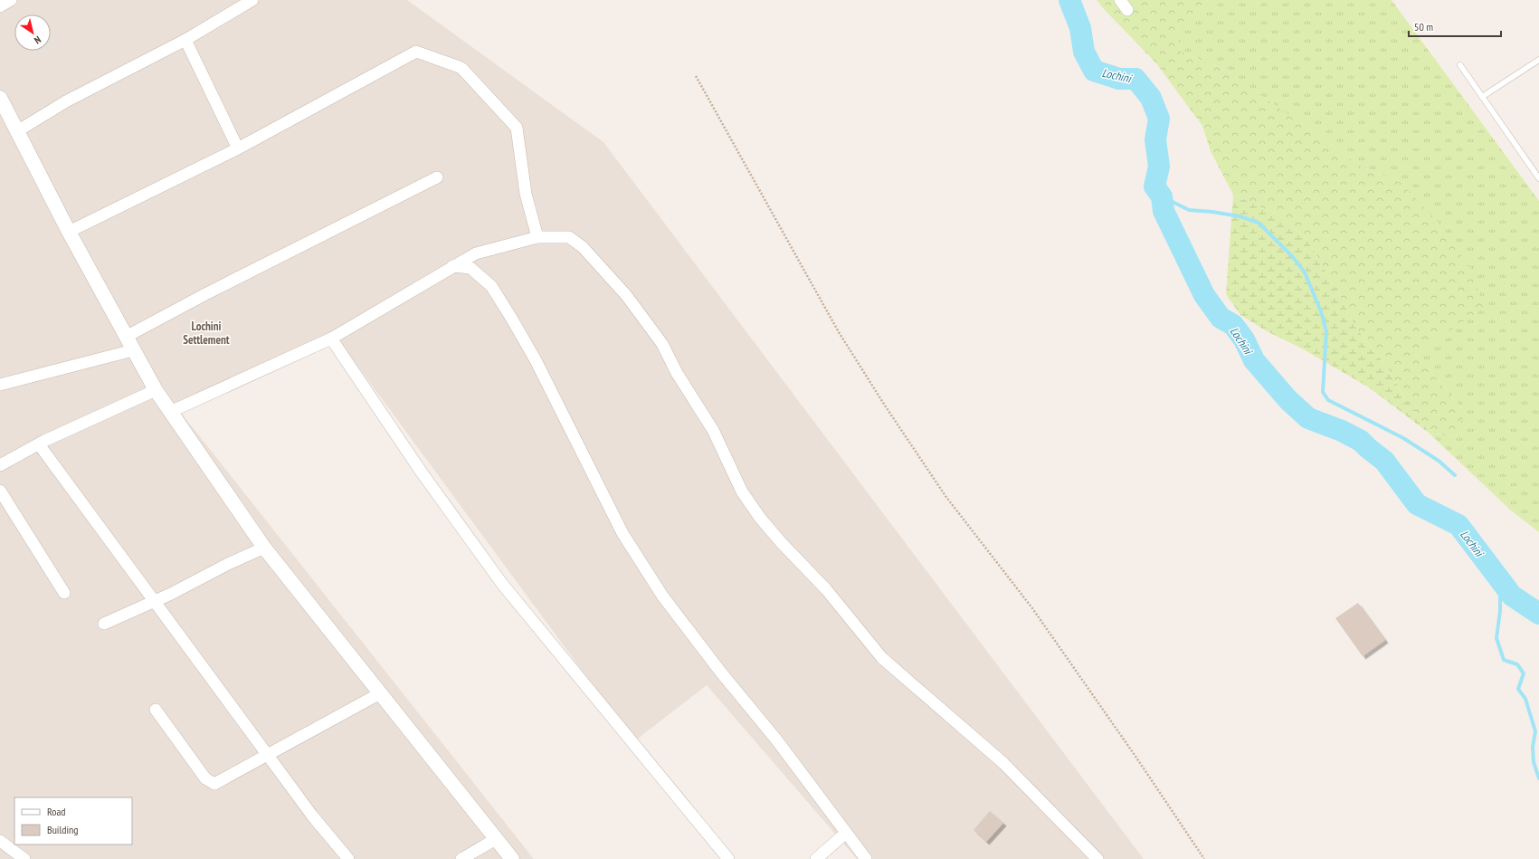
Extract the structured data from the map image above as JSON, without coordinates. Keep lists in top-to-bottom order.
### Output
{
  "districts": ["Lochini Settlement"],
  "water": ["Lochini"],
  "legend": ["Road", "Building"],
  "scale_bar": "50 m",
  "north": "bottom right"
}
